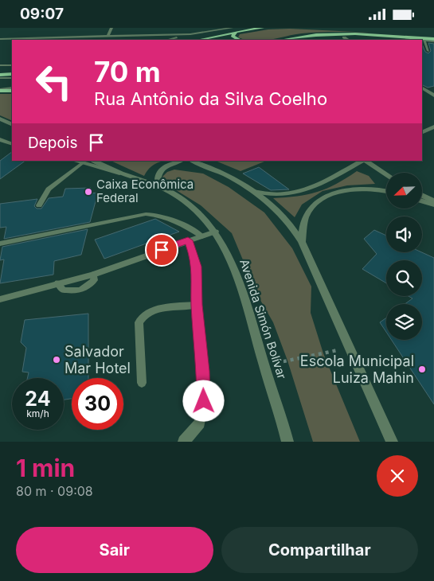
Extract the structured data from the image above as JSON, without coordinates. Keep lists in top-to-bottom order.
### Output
{
  "streets": {
    "street": ["Avenida Simón Bolívar"]
  },
  "places": ["Caixa Econômica Federal", "Salvador Mar Hotel", "Escola Municipal Luiza Mahin"],
  "north": "bottom left",
  "page": {
    "status": "09:07",
    "turn": ["70 m", "Rua Antônio da Silva Coelho"],
    "then": "Depois",
    "speed": "24 km/h",
    "limit": "30",
    "heading": ["1 min", "80 m · 09:08"],
    "buttons": ["Sair", "Compartilhar"]
  }
}
